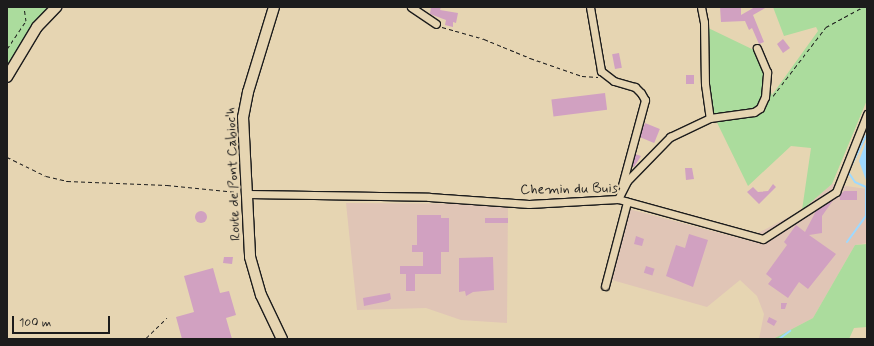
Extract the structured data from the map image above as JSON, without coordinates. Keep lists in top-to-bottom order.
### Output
{
  "streets": {
    "street": ["Route de Pont Cabioc'h", "Chemin du Buis"]
  },
  "crossings": [
    ["Route de Pont Cabioc'h", "Chemin du Buis"]
  ],
  "scale_bar": "100 m"
}
